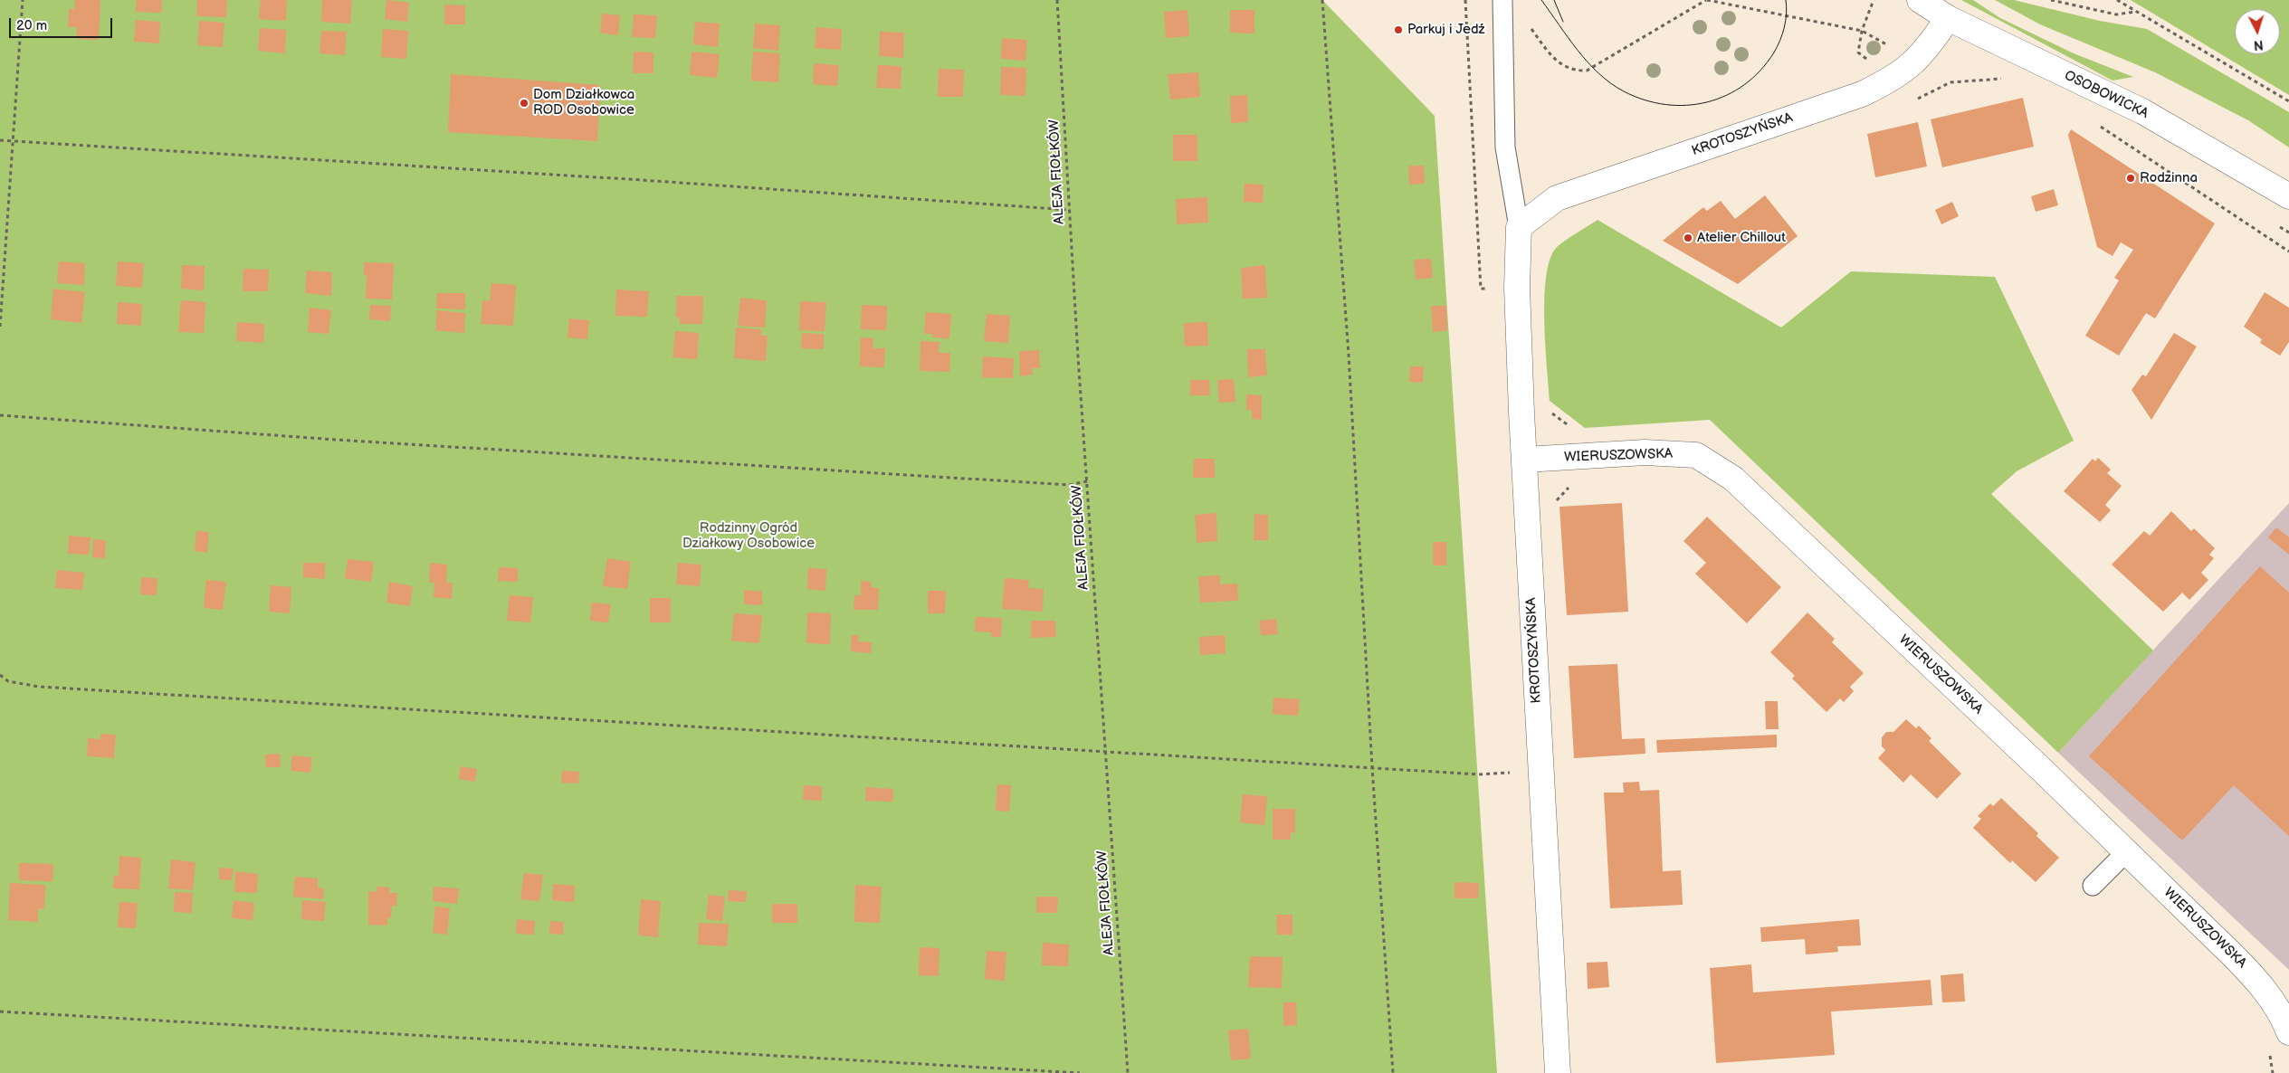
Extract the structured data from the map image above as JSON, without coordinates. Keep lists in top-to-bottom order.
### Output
{
  "streets": {
    "street": ["OSOBOWICKA", "KROTOSZYŃSKA", "WIERUSZOWSKA"],
    "path": ["ALEJA FIOŁKÓW"]
  },
  "crossings": [
    ["OSOBOWICKA", "KROTOSZYŃSKA"],
    ["KROTOSZYŃSKA", "WIERUSZOWSKA"]
  ],
  "parks": ["Rodzinny Ogród Działkowy Osobowice"],
  "places": [
    "Parkuj i Jedź",
    "Dom Działkowca ROD Osobowice",
    "Rodzinna",
    "Atelier Chillout"
  ],
  "scale_bar": "20 m",
  "north": "bottom"
}
